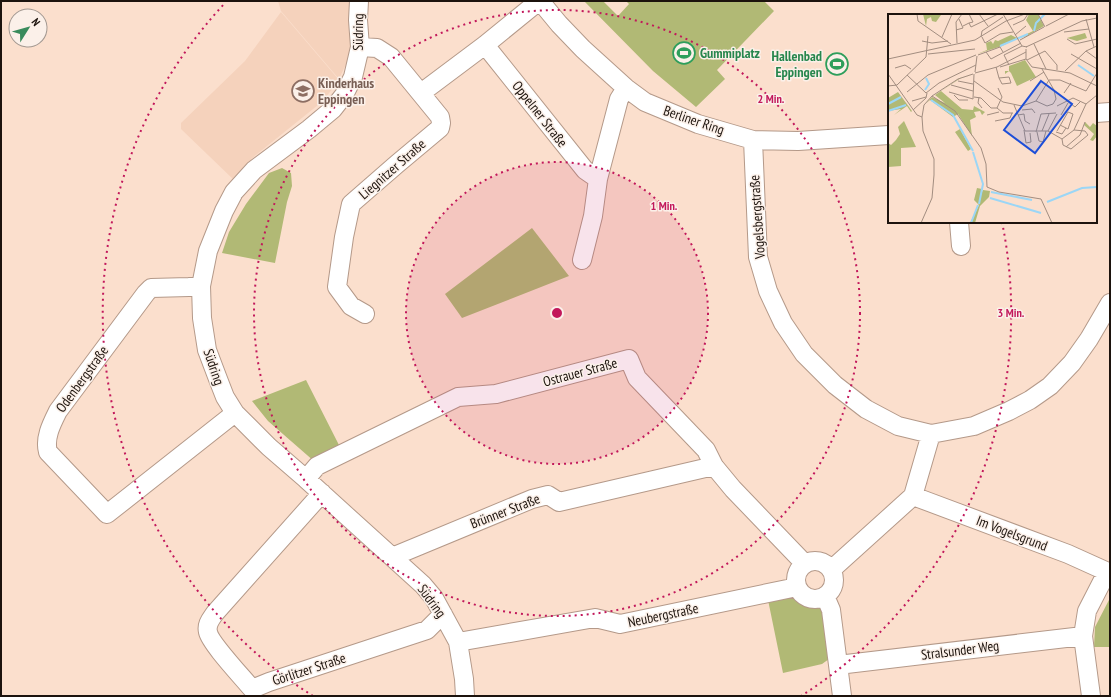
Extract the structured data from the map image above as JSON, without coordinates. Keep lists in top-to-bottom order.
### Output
{
  "streets": {
    "street": [
      "Südring",
      "Oppelner Straße",
      "Berliner Ring",
      "Liegnitzer Straße",
      "Vogelsbergstraße",
      "Ostrauer Straße",
      "Odenbergstraße",
      "Brünner Straße",
      "Im Vogelsgrund",
      "Neubergstraße",
      "Stralsunder Weg",
      "Görlitzer Straße"
    ]
  },
  "crossings": [
    ["Südring", "Liegnitzer Straße"],
    ["Südring", "Ostrauer Straße"],
    ["Südring", "Odenbergstraße"],
    ["Südring", "Brünner Straße"],
    ["Südring", "Neubergstraße"],
    ["Südring", "Görlitzer Straße"],
    ["Berliner Ring", "Vogelsbergstraße"],
    ["Ostrauer Straße", "Brünner Straße"],
    ["Ostrauer Straße", "Neubergstraße"]
  ],
  "places": {
    "sports": ["Gummiplatz", "Hallenbad Eppingen"],
    "school or university": ["Kinderhaus Eppingen"]
  },
  "north": "top right",
  "rings": ["2 Min.", "1 Min.", "3 Min."]
}
